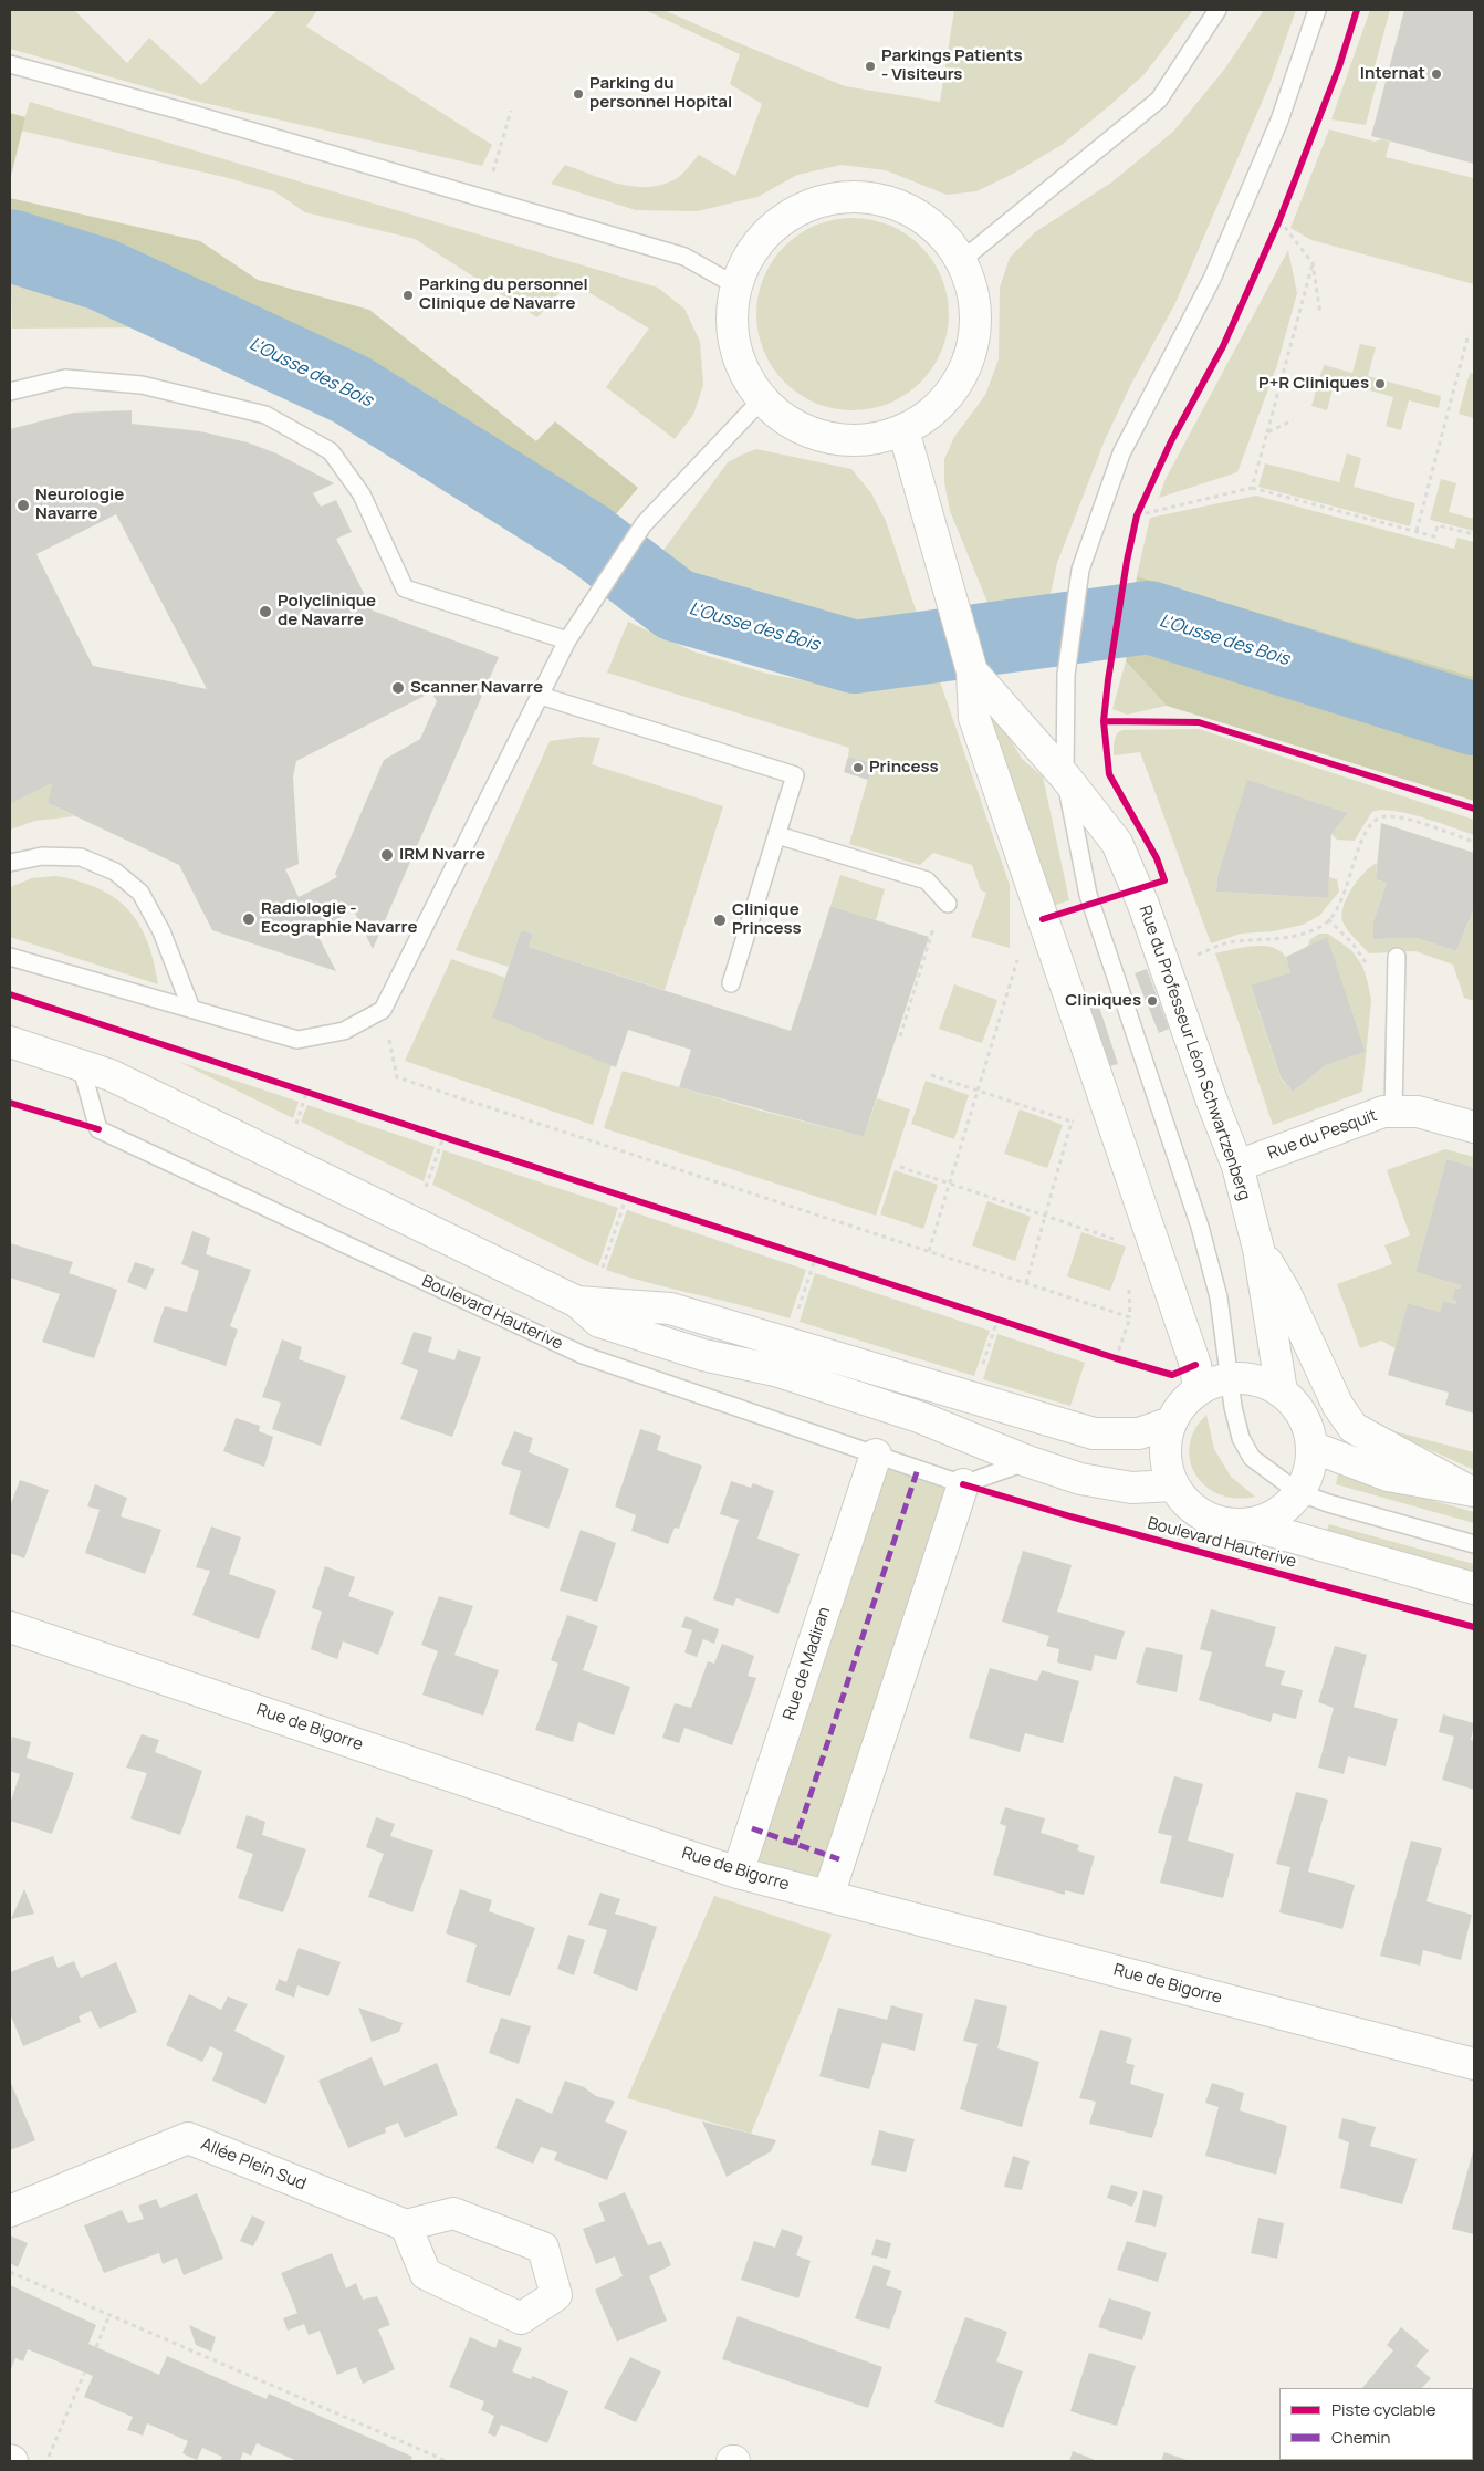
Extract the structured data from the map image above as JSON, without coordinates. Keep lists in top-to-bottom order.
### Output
{
  "streets": {
    "street": [
      "Rue du Professeur Léon Schwartzenberg",
      "Rue du Pesquit",
      "Boulevard Hauterive",
      "Rue de Madiran",
      "Rue de Bigorre",
      "Allée Plein Sud"
    ]
  },
  "crossings": [
    ["Rue du Professeur Léon Schwartzenberg", "Rue du Pesquit"],
    ["Rue du Professeur Léon Schwartzenberg", "Boulevard Hauterive"],
    ["Boulevard Hauterive", "Rue de Madiran"],
    ["Rue de Madiran", "Rue de Bigorre"]
  ],
  "water": ["L'Ousse des Bois"],
  "places": [
    "Parkings Patients - Visiteurs",
    "Internat",
    "Parking du personnel Hopital",
    "Parking du personnel Clinique de Navarre",
    "P+R Cliniques",
    "Neurologie Navarre",
    "Polyclinique de Navarre",
    "Scanner Navarre",
    "Princess",
    "IRM Nvarre",
    "Radiologie - Ecographie Navarre",
    "Clinique Princess",
    "Cliniques"
  ],
  "legend": ["Piste cyclable", "Chemin"]
}
